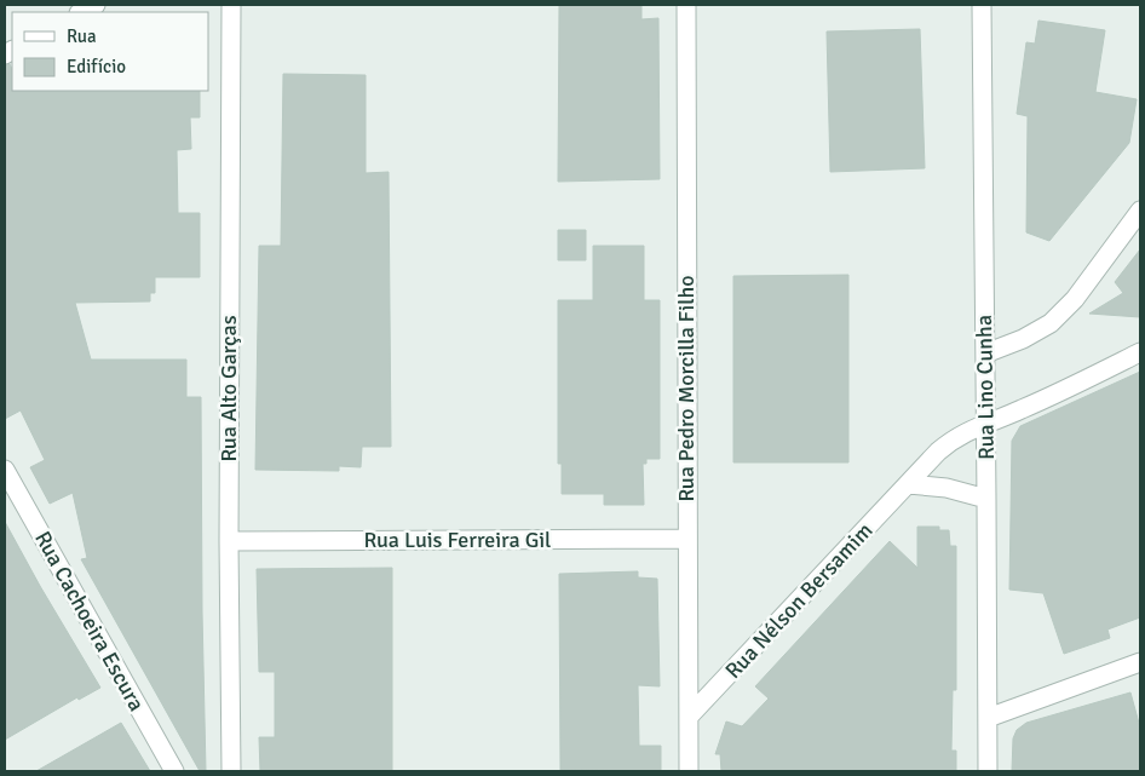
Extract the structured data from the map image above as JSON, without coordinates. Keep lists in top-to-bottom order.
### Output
{
  "streets": {
    "street": [
      "Rua Lino Cunha",
      "Rua Alto Garças",
      "Rua Pedro Morcilla Filho",
      "Rua Luis Ferreira Gil",
      "Rua Nélson Bersamim",
      "Rua Cachoeira Escura"
    ]
  },
  "crossings": [
    ["Rua Lino Cunha", "Rua Nélson Bersamim"],
    ["Rua Alto Garças", "Rua Luis Ferreira Gil"],
    ["Rua Pedro Morcilla Filho", "Rua Luis Ferreira Gil"],
    ["Rua Pedro Morcilla Filho", "Rua Nélson Bersamim"]
  ],
  "legend": ["Rua", "Edifício"]
}
